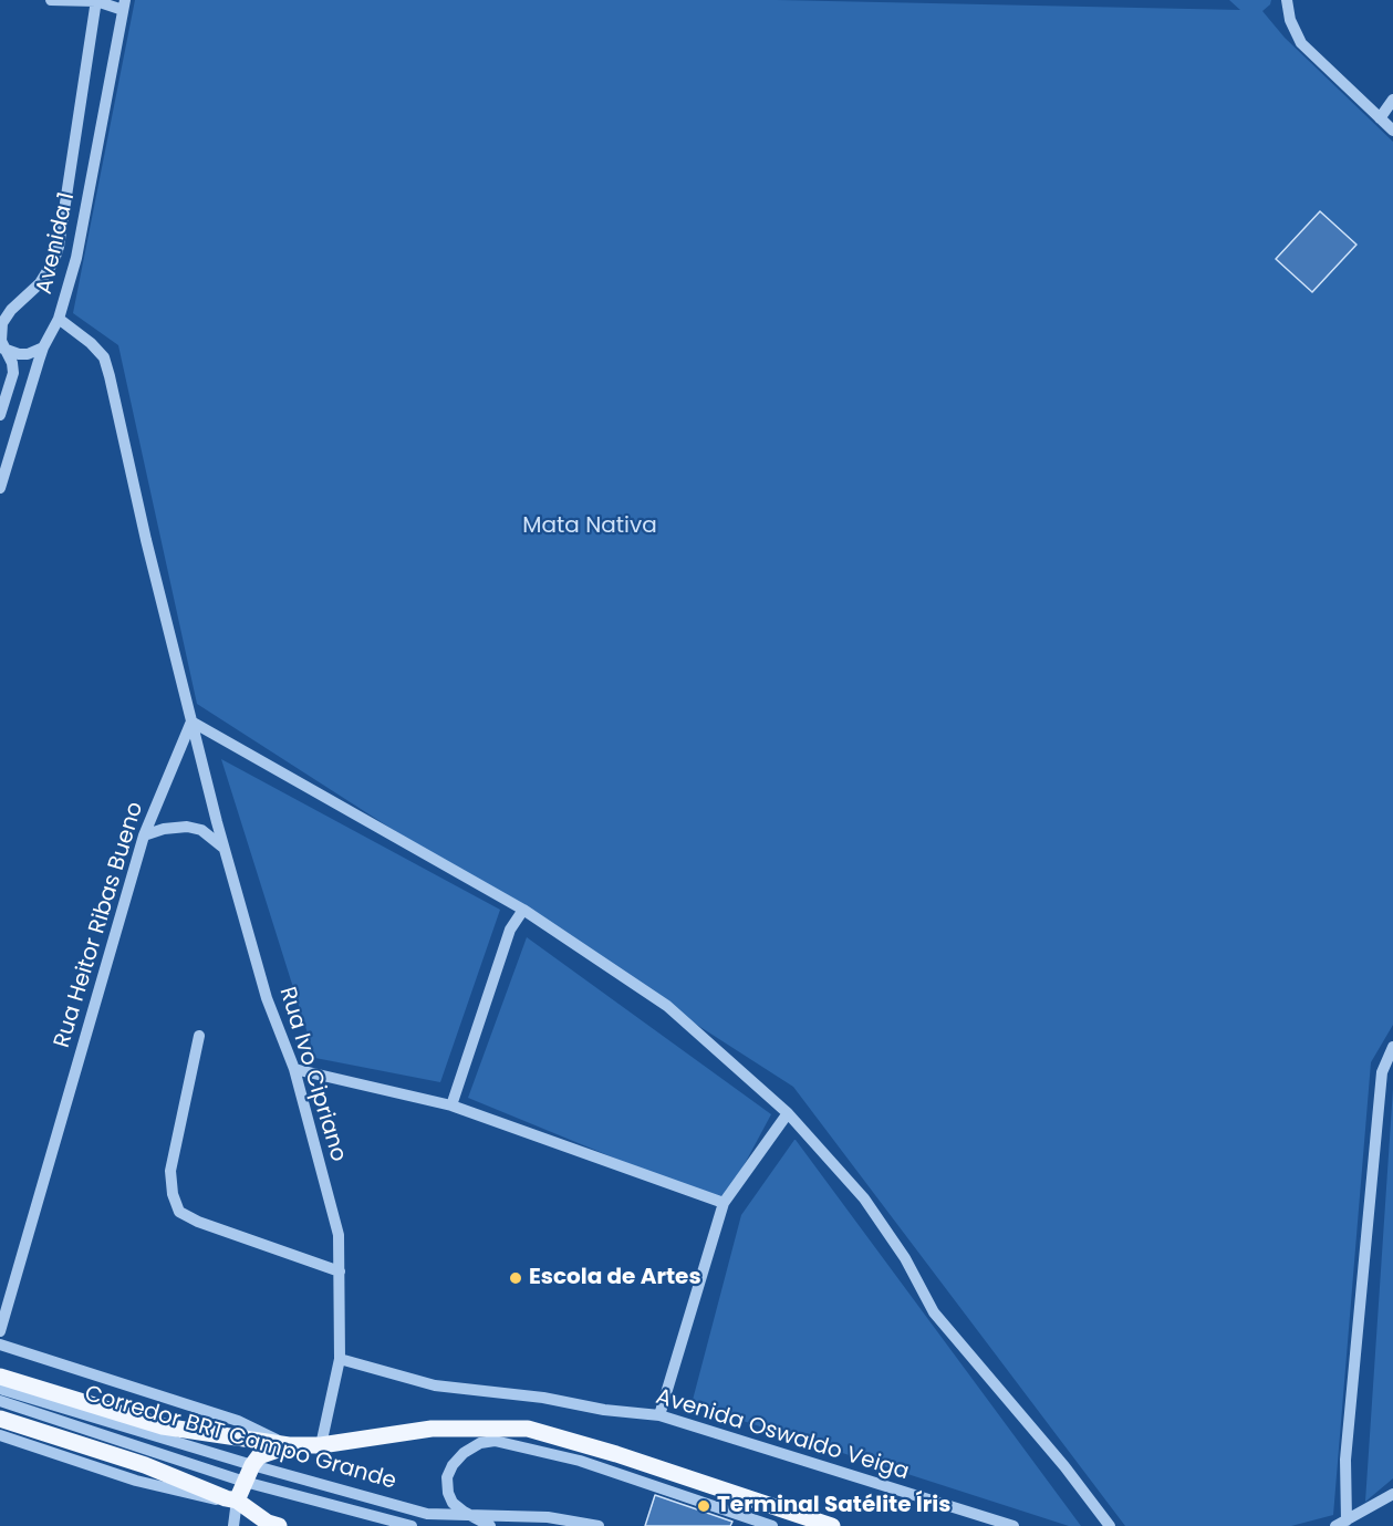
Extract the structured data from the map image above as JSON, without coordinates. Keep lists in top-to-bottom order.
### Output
{
  "streets": {
    "street": [
      "Avenida 1",
      "Rua Heitor Ribas Bueno",
      "Rua Ivo Cipriano",
      "Avenida Oswaldo Veiga",
      "Corredor BRT Campo Grande"
    ]
  },
  "crossings": [
    ["Rua Heitor Ribas Bueno", "Rua Ivo Cipriano"],
    ["Rua Ivo Cipriano", "Avenida Oswaldo Veiga"]
  ],
  "parks": ["Mata Nativa"],
  "places": ["Escola de Artes", "Terminal Satélite Íris"]
}
